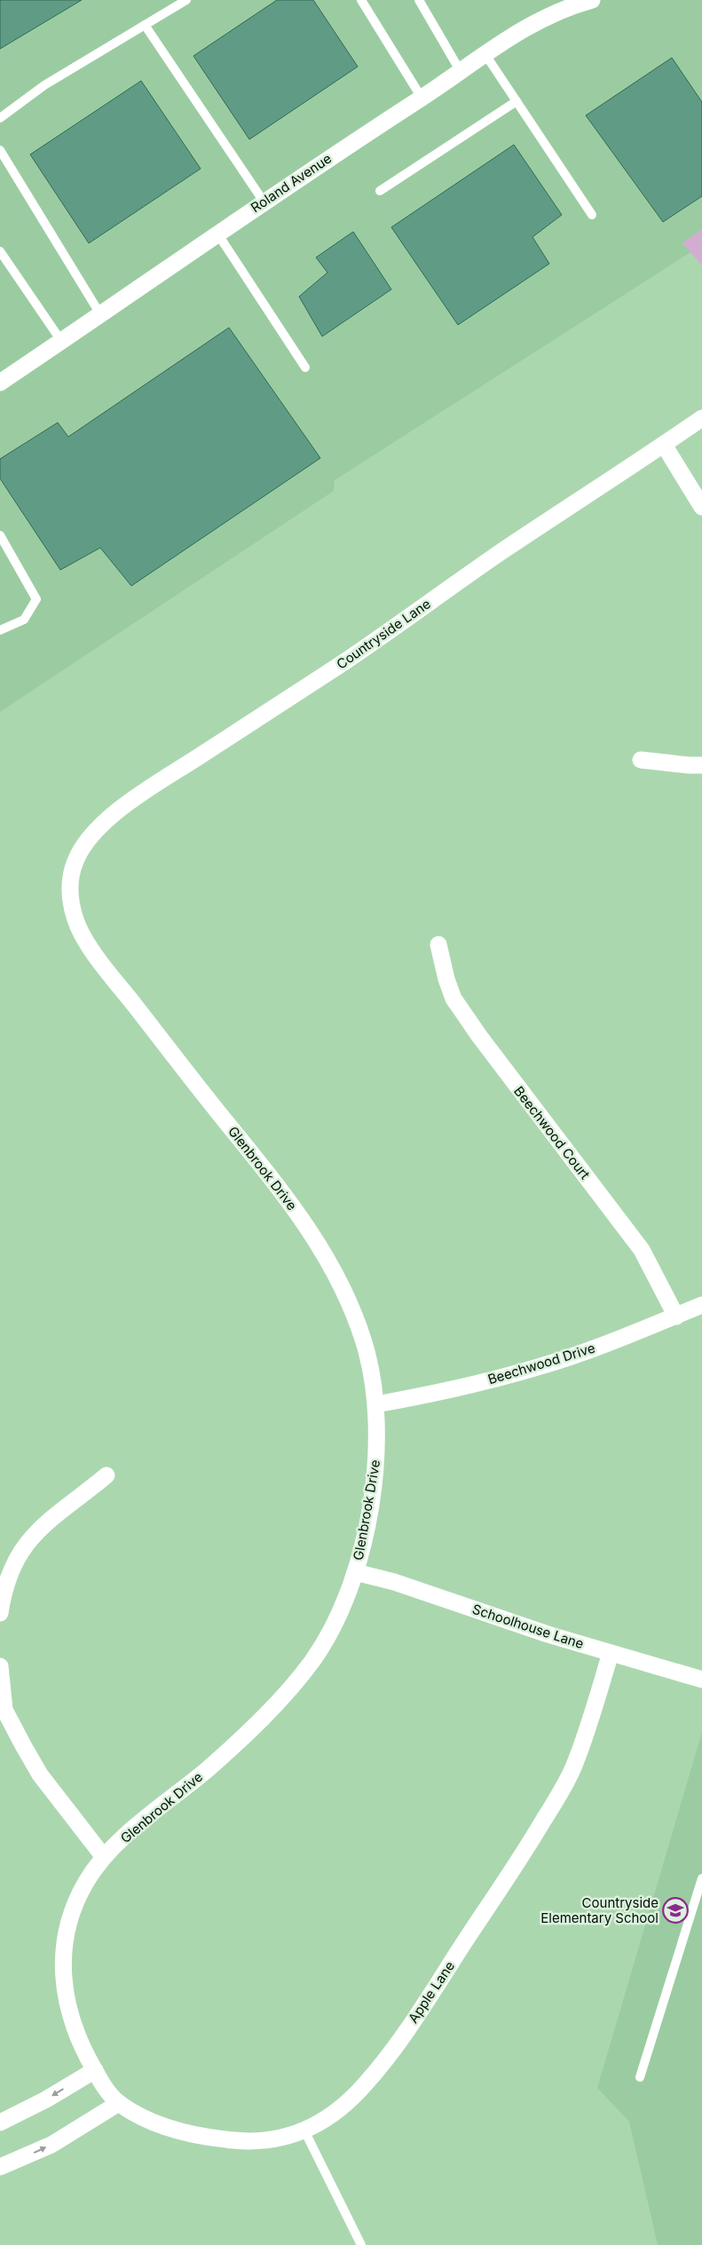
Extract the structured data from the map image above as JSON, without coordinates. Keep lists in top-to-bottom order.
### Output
{
  "streets": {
    "street": [
      "Roland Avenue",
      "Countryside Lane",
      "Beechwood Court",
      "Glenbrook Drive",
      "Beechwood Drive",
      "Schoolhouse Lane",
      "Apple Lane"
    ]
  },
  "crossings": [
    ["Countryside Lane", "Glenbrook Drive"],
    ["Beechwood Court", "Beechwood Drive"],
    ["Glenbrook Drive", "Beechwood Drive"],
    ["Glenbrook Drive", "Schoolhouse Lane"],
    ["Glenbrook Drive", "Apple Lane"],
    ["Schoolhouse Lane", "Apple Lane"]
  ],
  "places": {
    "school or university": ["Countryside Elementary School"]
  }
}
